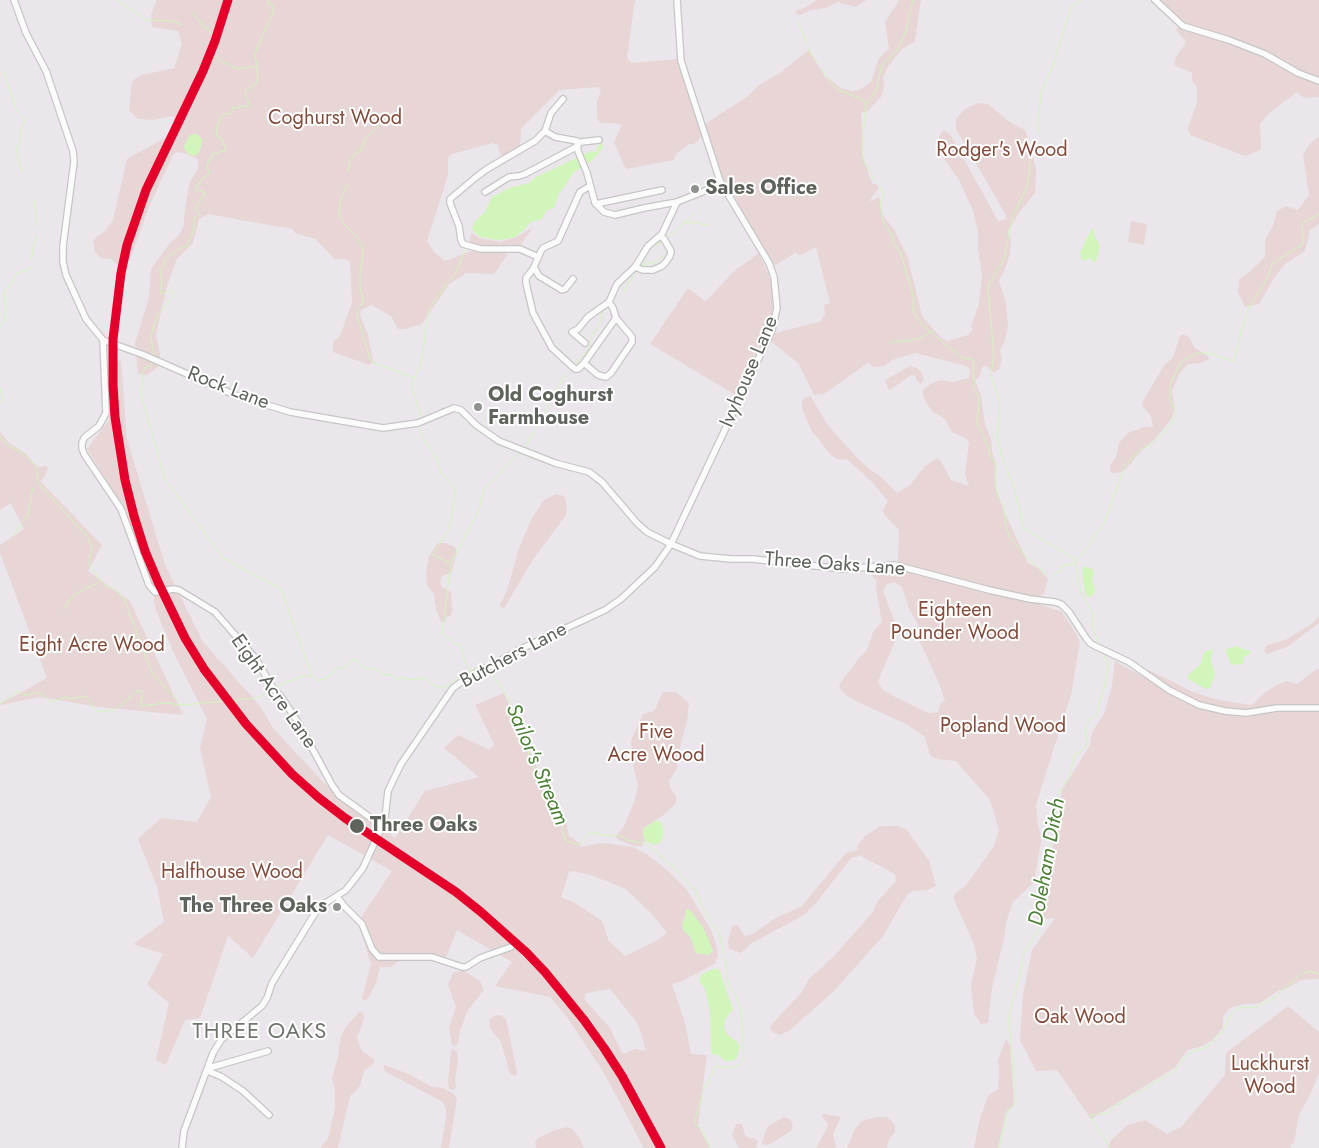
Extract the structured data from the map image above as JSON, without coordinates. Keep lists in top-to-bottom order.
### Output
{
  "streets": {
    "street": [
      "Ivyhouse Lane",
      "Rock Lane",
      "Three Oaks Lane",
      "Butchers Lane",
      "Eight Acre Lane"
    ]
  },
  "crossings": [
    ["Ivyhouse Lane", "Rock Lane"],
    ["Ivyhouse Lane", "Three Oaks Lane"],
    ["Ivyhouse Lane", "Butchers Lane"],
    ["Rock Lane", "Three Oaks Lane"],
    ["Rock Lane", "Butchers Lane"],
    ["Rock Lane", "Eight Acre Lane"],
    ["Three Oaks Lane", "Butchers Lane"],
    ["Butchers Lane", "Eight Acre Lane"]
  ],
  "districts": ["THREE OAKS"],
  "water": ["Sailor's Stream", "Doleham Ditch"],
  "parks": [
    "Coghurst Wood",
    "Rodger's Wood",
    "Eighteen Pounder Wood",
    "Eight Acre Wood",
    "Popland Wood",
    "Five Acre Wood",
    "Halfhouse Wood",
    "Oak Wood",
    "Luckhurst Wood"
  ],
  "places": [
    "Sales Office",
    "Old Coghurst Farmhouse",
    "Three Oaks",
    "The Three Oaks"
  ]
}
